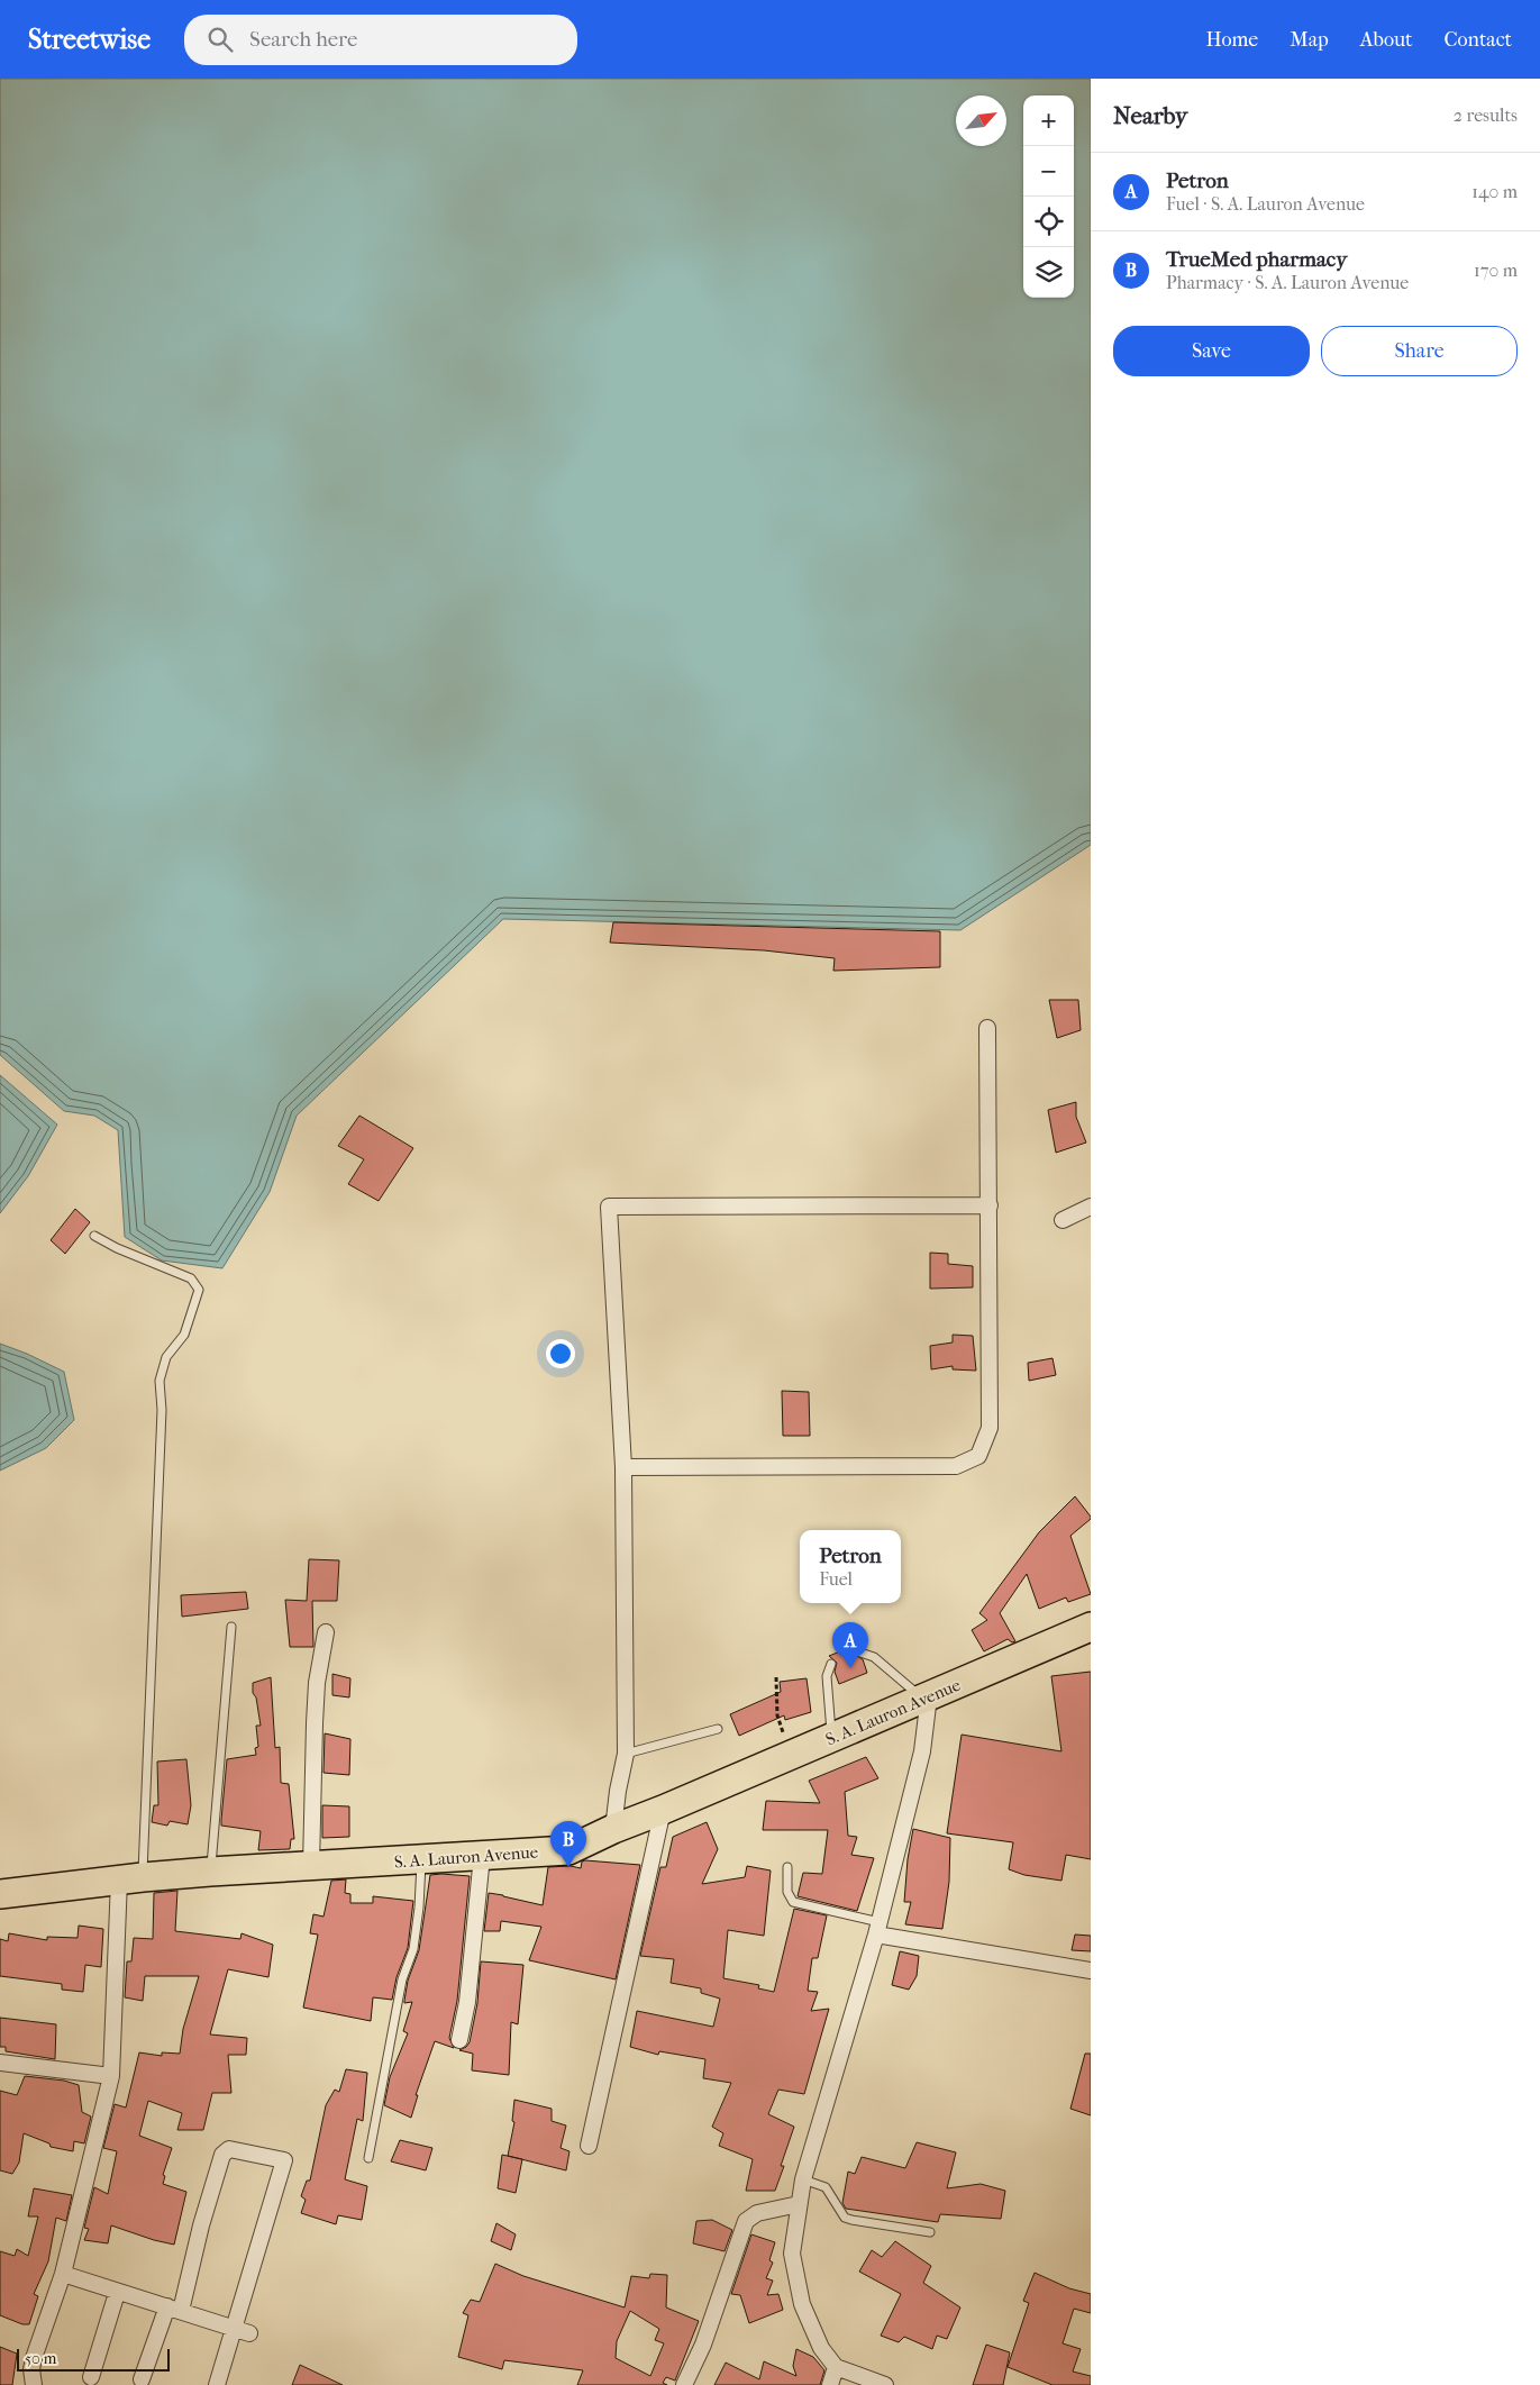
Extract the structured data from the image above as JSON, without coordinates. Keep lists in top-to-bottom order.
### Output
{
  "streets": {
    "highway": ["S. A. Lauron Avenue"]
  },
  "scale_bar": "50 m",
  "north": "top right",
  "page": {
    "header": "Streetwise",
    "search": "Search here",
    "nav": [
      "Home",
      "Map",
      "About",
      "Contact"
    ],
    "heading": ["Nearby", "2 results"],
    "map_buttons": ["+", "−"],
    "list": [
      {
        "mark": "A",
        "name": "Petron",
        "note": "Fuel · S. A. Lauron Avenue",
        "value": "140 m"
      },
      {
        "mark": "B",
        "name": "TrueMed pharmacy",
        "note": "Pharmacy · S. A. Lauron Avenue",
        "value": "170 m"
      }
    ],
    "buttons": ["Save", "Share"],
    "popup": ["Petron", "Fuel"],
    "pins": ["A", "B"],
    "scale": "50 m"
  }
}
